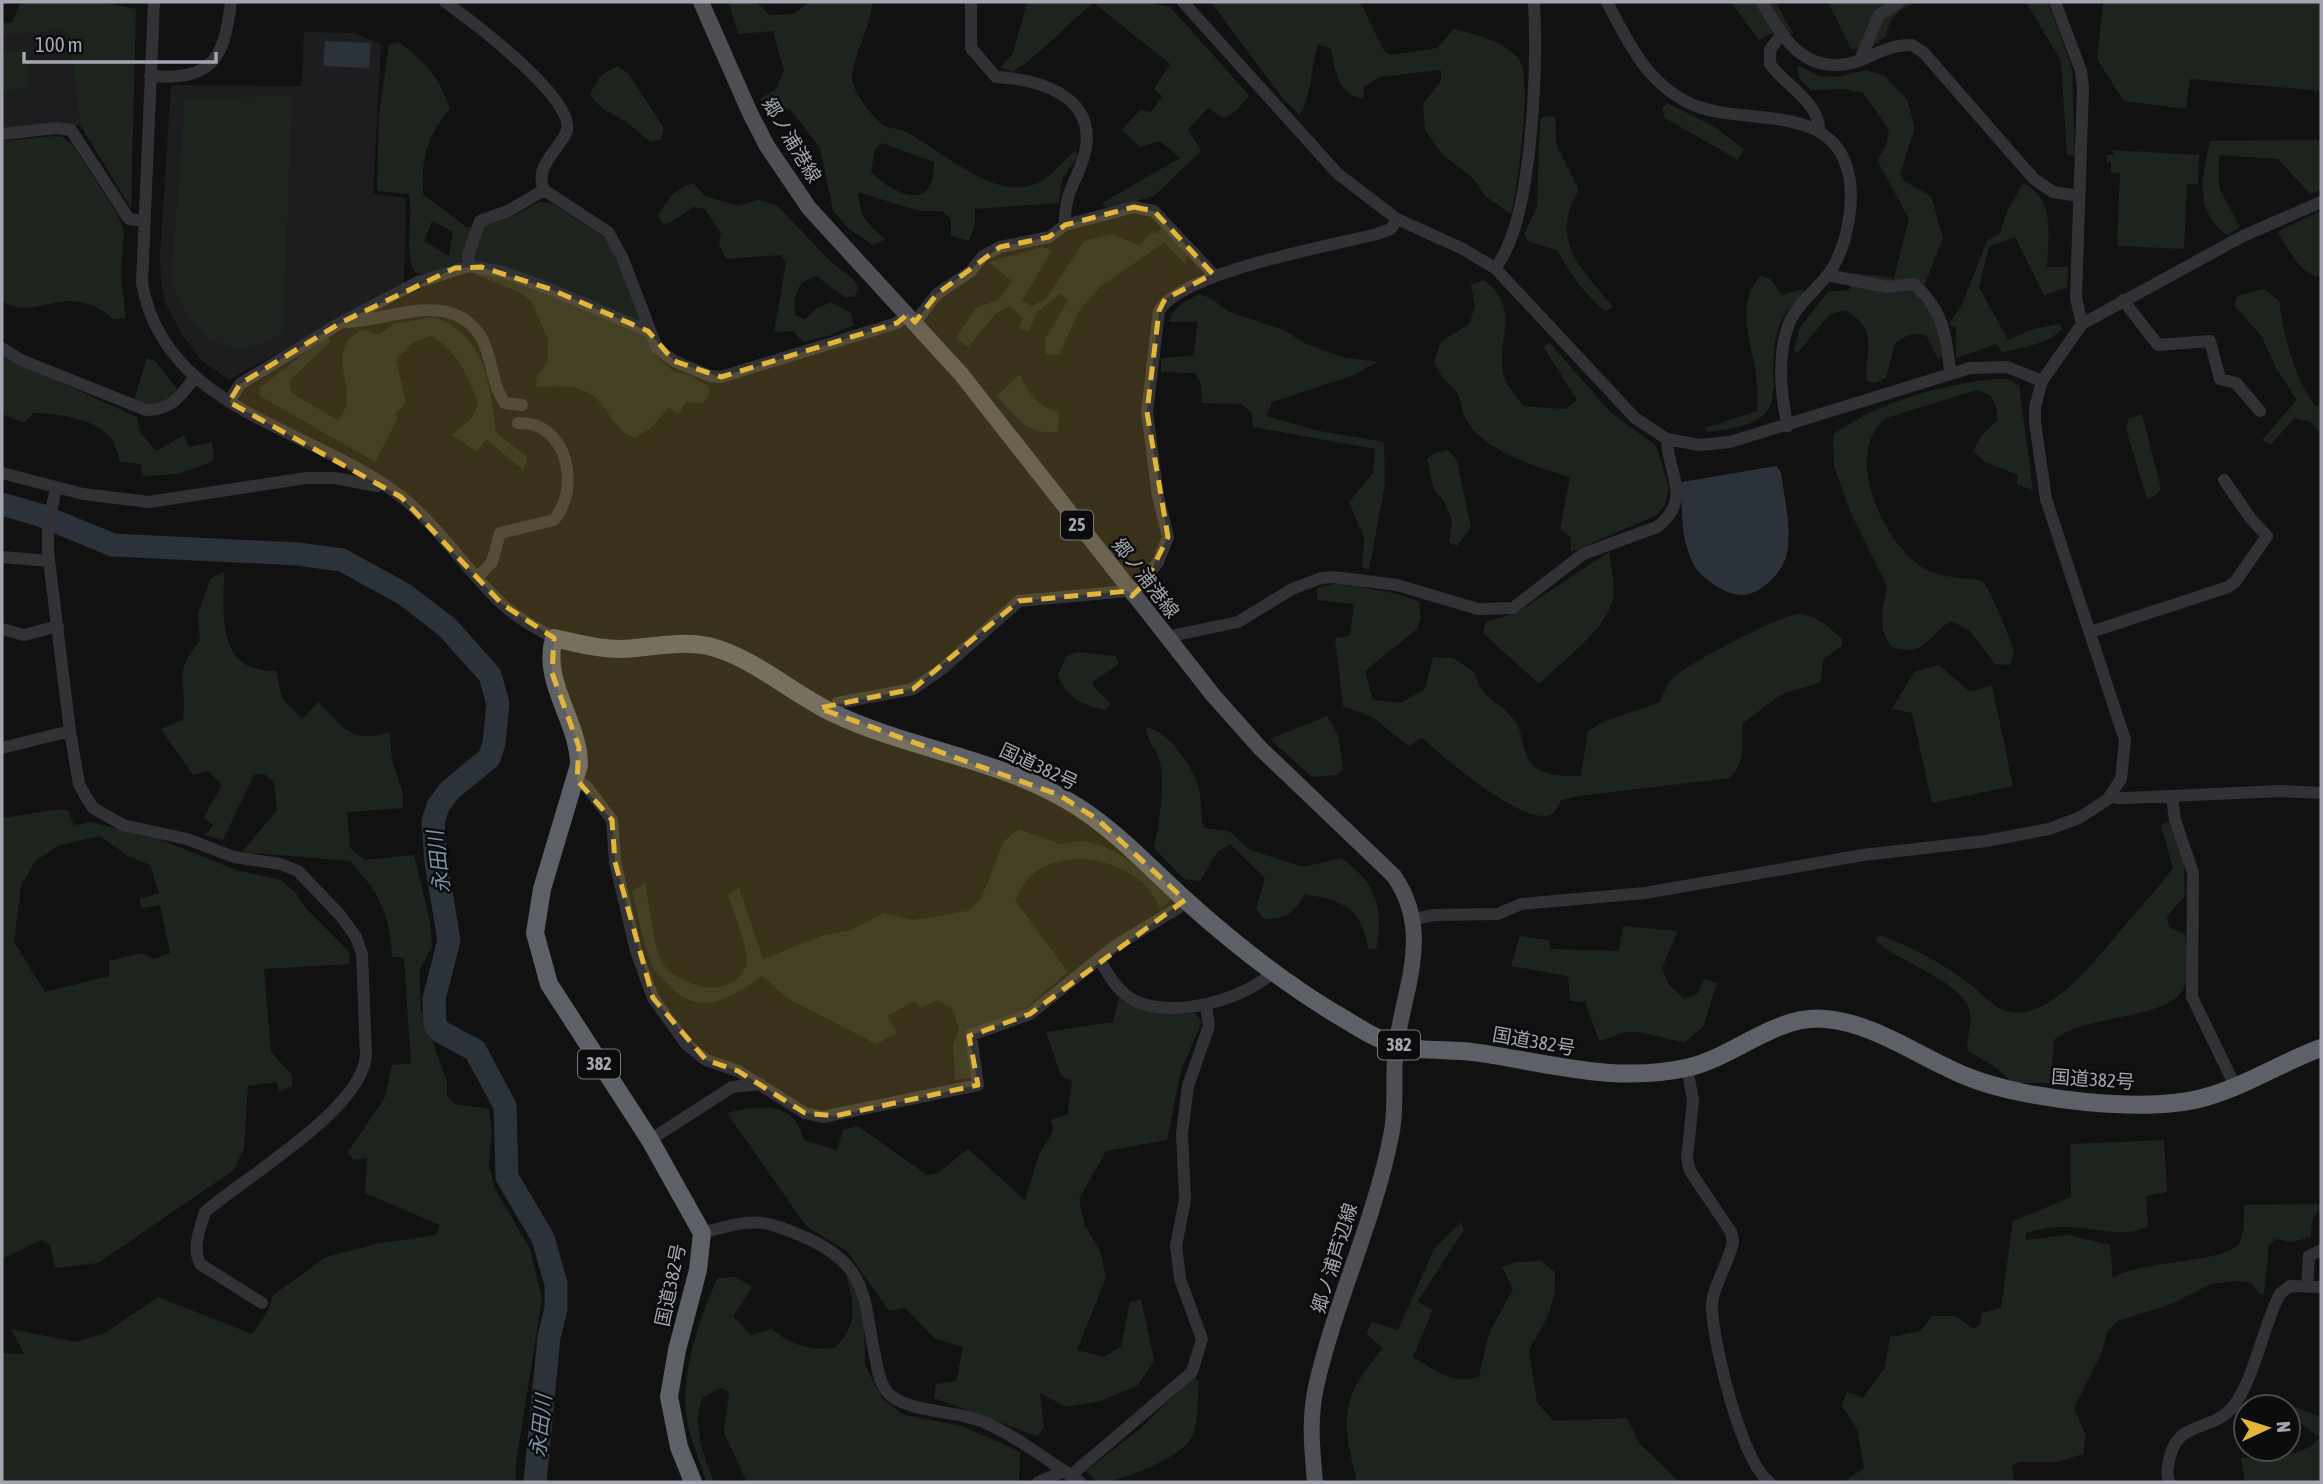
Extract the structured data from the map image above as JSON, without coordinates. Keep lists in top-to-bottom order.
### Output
{
  "streets": {
    "highway": ["国道382号", "382"],
    "main road": ["郷ノ浦港線", "25", "郷ノ浦芦辺線"]
  },
  "crossings": [
    ["郷ノ浦港線", "国道382号"],
    ["郷ノ浦港線", "郷ノ浦芦辺線"],
    ["国道382号", "郷ノ浦芦辺線"]
  ],
  "water": ["永田川"],
  "scale_bar": "100 m",
  "north": "right"
}
